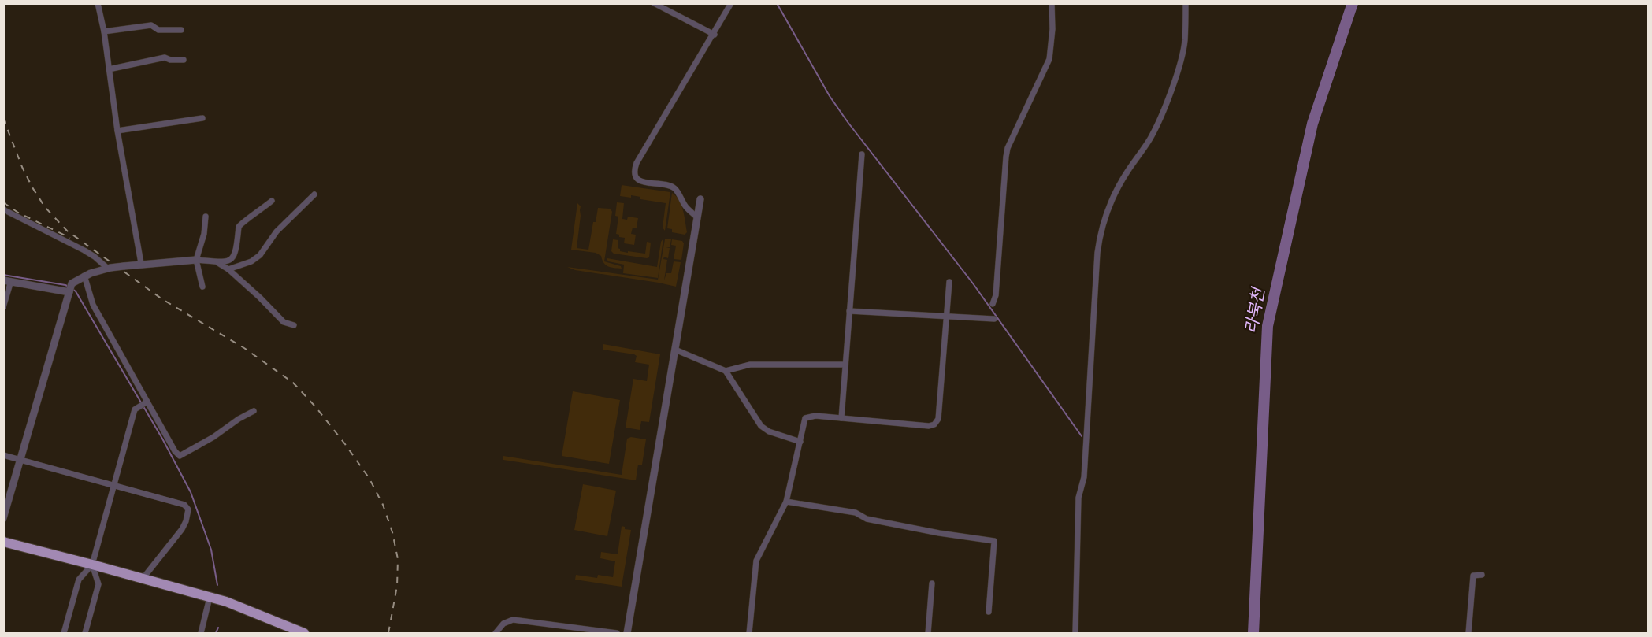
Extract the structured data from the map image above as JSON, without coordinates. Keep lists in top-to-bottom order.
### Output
{
  "water": ["라북천"]
}
